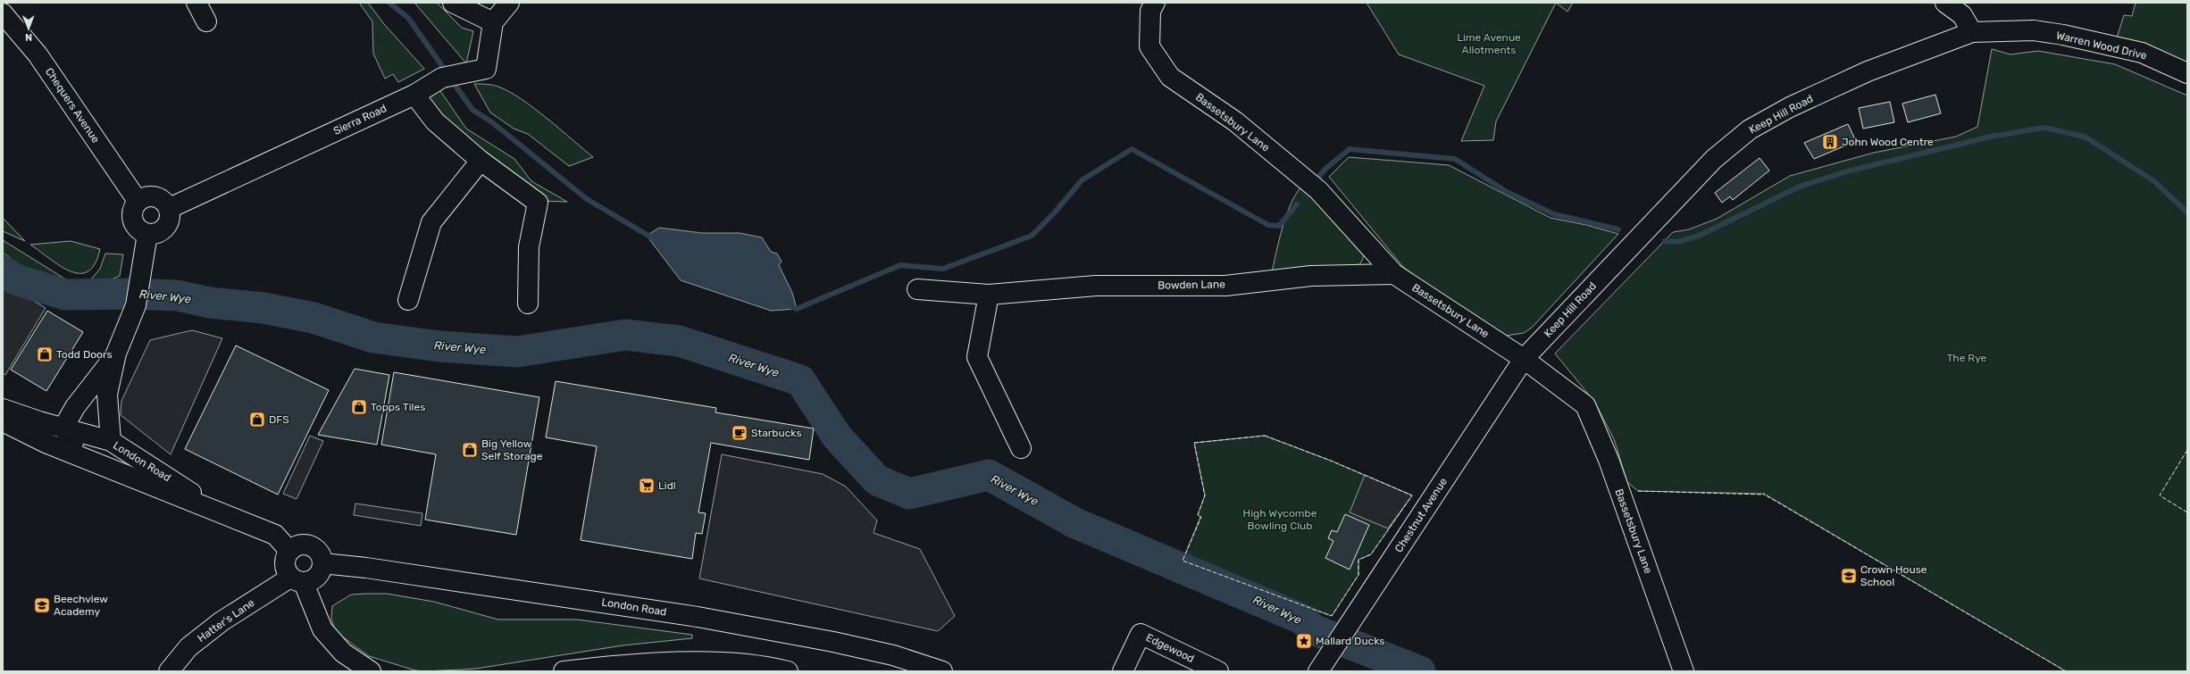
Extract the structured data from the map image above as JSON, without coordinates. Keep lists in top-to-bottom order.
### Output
{
  "streets": {
    "street": [
      "Warren Wood Drive",
      "Chequers Avenue",
      "Keep Hill Road",
      "Sierra Road",
      "Bassetsbury Lane",
      "Bowden Lane",
      "London Road",
      "Chestnut Avenue",
      "Hatter's Lane",
      "Edgewood"
    ]
  },
  "crossings": [
    ["Warren Wood Drive", "Keep Hill Road"],
    ["Chequers Avenue", "Sierra Road"],
    ["Keep Hill Road", "Bassetsbury Lane"],
    ["Keep Hill Road", "Chestnut Avenue"],
    ["Bassetsbury Lane", "Bowden Lane"],
    ["Bassetsbury Lane", "Chestnut Avenue"],
    ["London Road", "Hatter's Lane"]
  ],
  "water": ["River Wye"],
  "parks": ["Lime Avenue Allotments", "The Rye", "High Wycombe Bowling Club"],
  "places": {
    "building": ["John Wood Centre"],
    "shop": [
      "Todd Doors",
      "Topps Tiles",
      "DFS",
      "Big Yellow Self Storage"
    ],
    "cafe": ["Starbucks"],
    "supermarket": ["Lidl"],
    "school or university": ["Crown House School", "Beechview Academy"],
    "place": ["Mallard Ducks"]
  },
  "north": "bottom"
}
